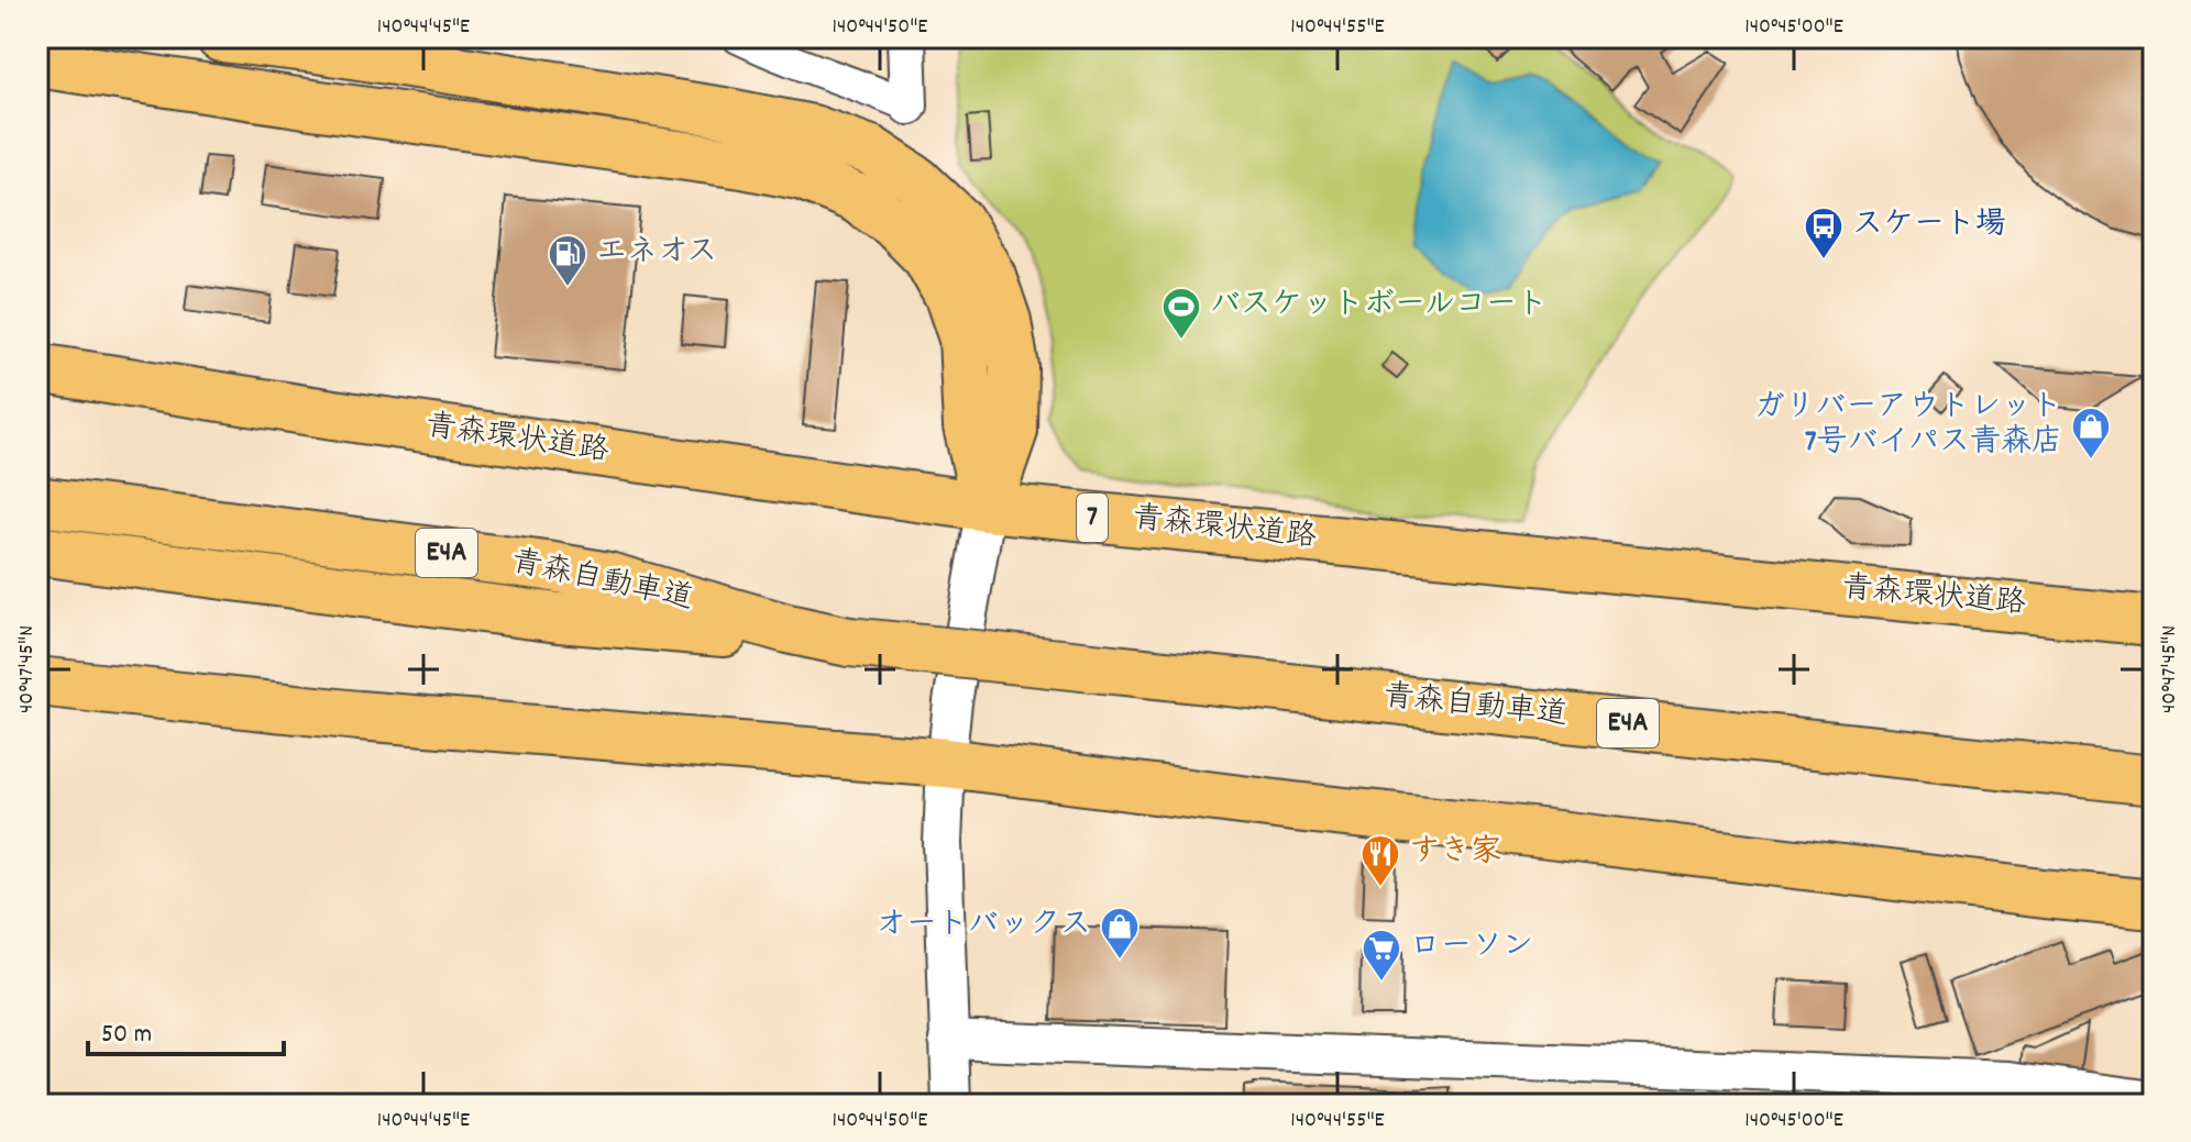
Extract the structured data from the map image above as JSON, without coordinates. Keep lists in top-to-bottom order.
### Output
{
  "streets": {
    "highway": [
      "青森環状道路",
      "7",
      "E4A",
      "青森自動車道"
    ]
  },
  "places": {
    "bus stop": ["スケート場"],
    "fuel station": ["エネオス"],
    "sports": ["バスケットボールコート"],
    "shop": ["ガリバーアウトレット 7号バイパス青森店", "オートバックス"],
    "restaurant": ["すき家"],
    "supermarket": ["ローソン"]
  },
  "scale_bar": "50 m",
  "coordinates": [
    "140°44'45\"E",
    "140°44'50\"E",
    "140°44'55\"E",
    "140°45'00\"E",
    "40°47'45\"N"
  ]
}
